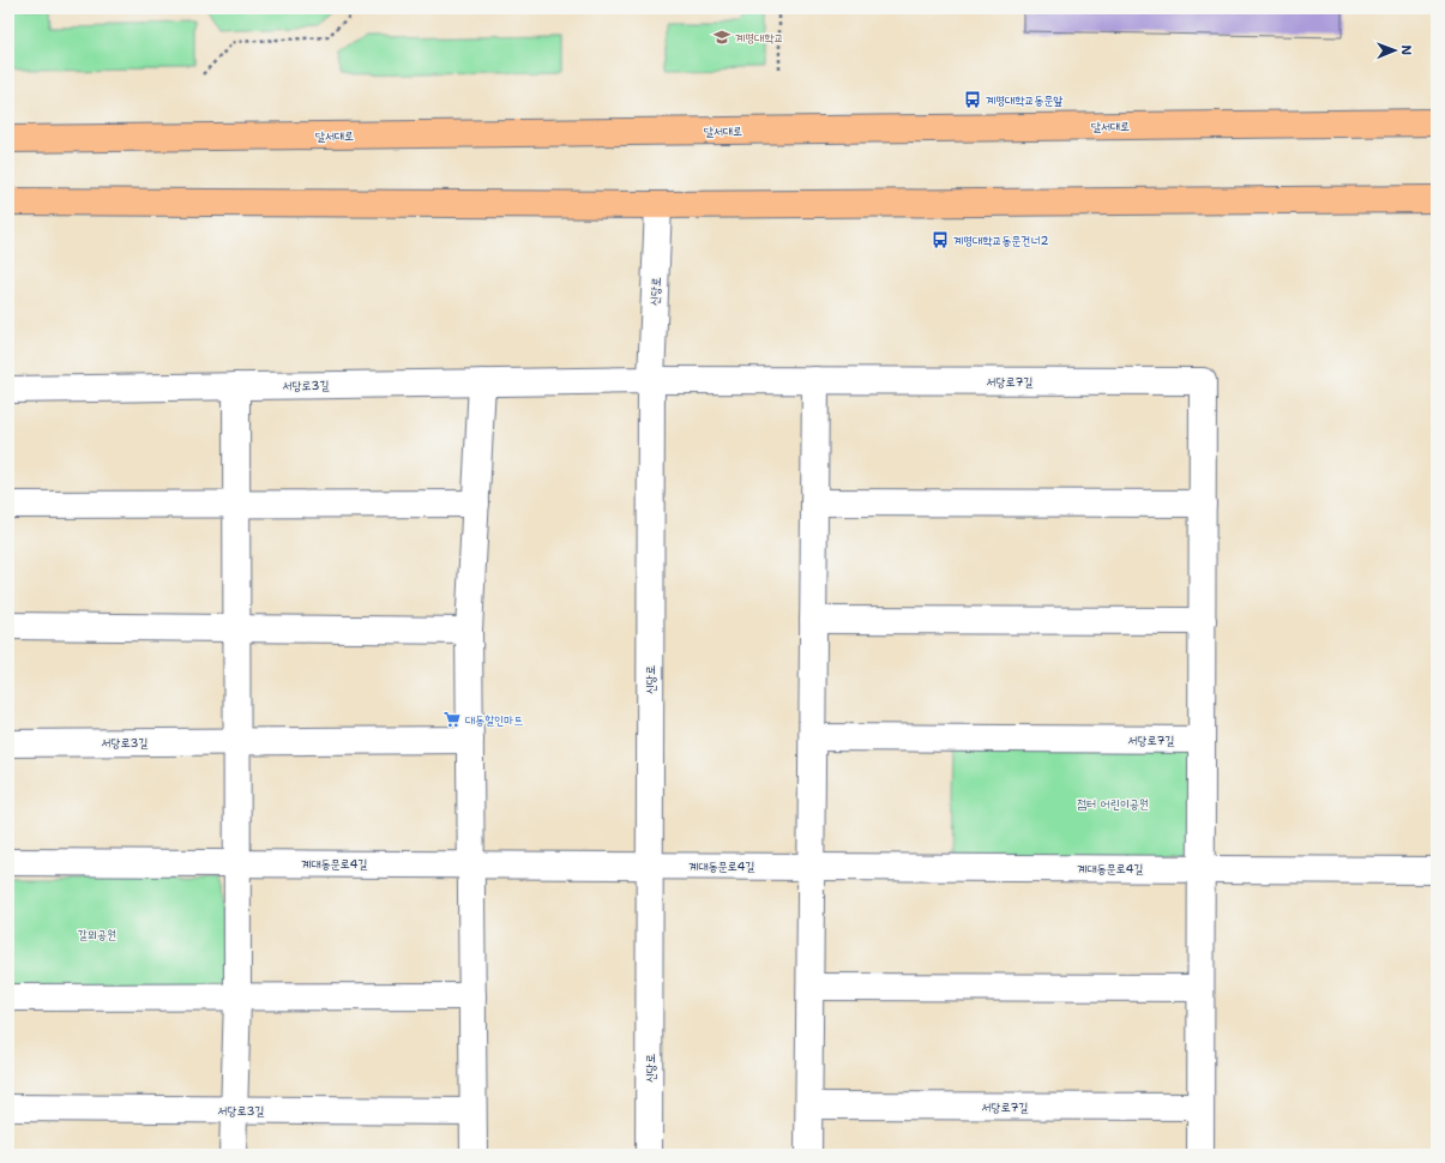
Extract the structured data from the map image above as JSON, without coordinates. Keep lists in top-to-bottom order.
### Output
{
  "streets": {
    "main road": ["달서대로"],
    "street": [
      "신당로",
      "서당로7길",
      "서당로3길",
      "계대동문로4길"
    ]
  },
  "crossings": [
    ["신당로", "서당로3길"],
    ["신당로", "계대동문로4길"],
    ["서당로7길", "서당로3길"],
    ["서당로7길", "계대동문로4길"]
  ],
  "parks": ["점터 어린이공원", "갈뫼공원"],
  "places": {
    "school or university": ["계명대학교"],
    "bus stop": ["계명대학교동문앞", "계명대학교동문건너2"],
    "supermarket": ["대동할인마트"]
  },
  "north": "right"
}
